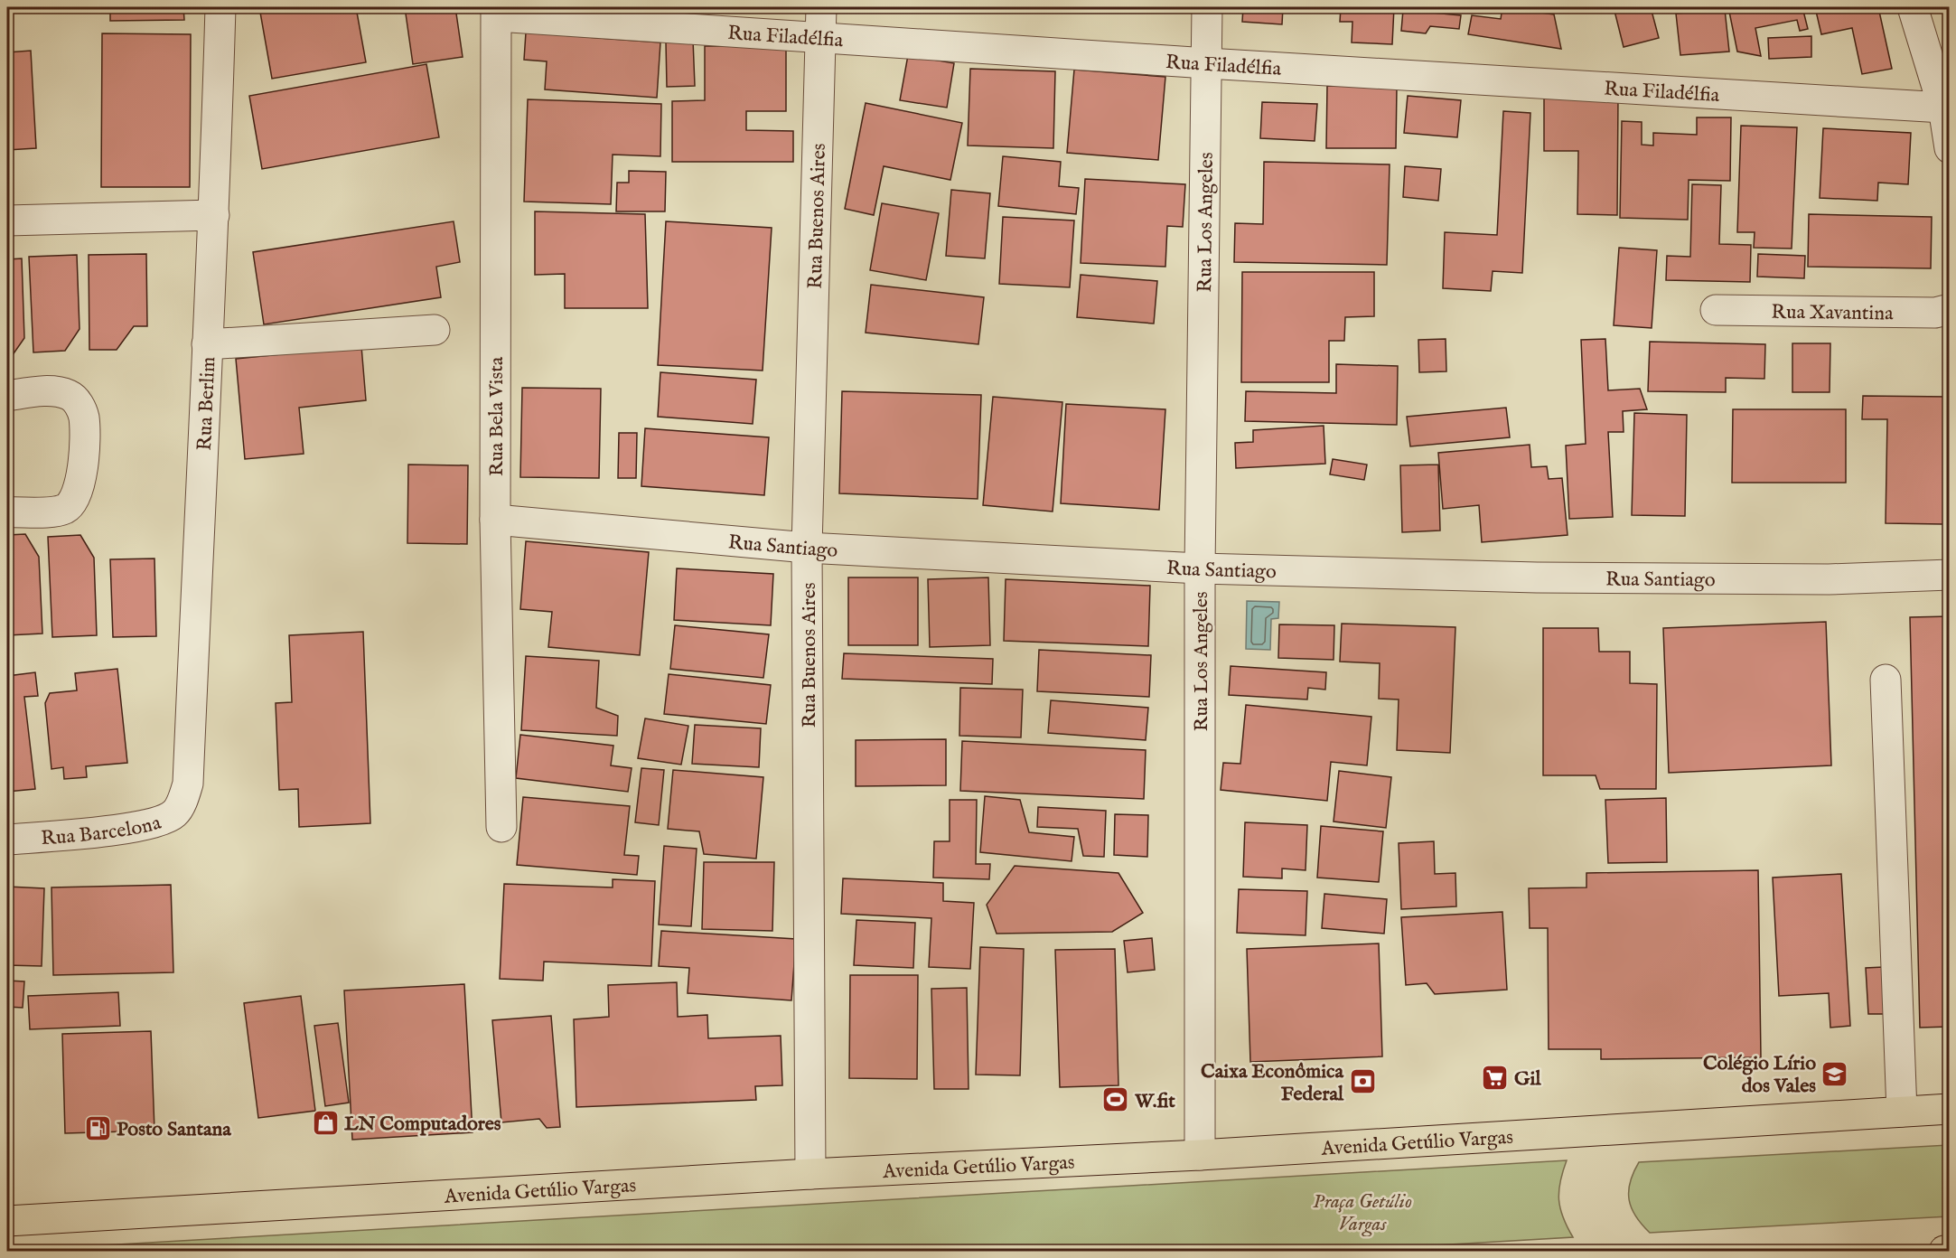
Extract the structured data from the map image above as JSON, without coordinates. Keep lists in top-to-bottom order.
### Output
{
  "streets": {
    "main road": ["Avenida Getúlio Vargas"],
    "street": [
      "Rua Filadélfia",
      "Rua Buenos Aires",
      "Rua Los Angeles",
      "Rua Xavantina",
      "Rua Berlim",
      "Rua Bela Vista",
      "Rua Santiago",
      "Rua Barcelona"
    ]
  },
  "crossings": [
    ["Rua Filadélfia", "Rua Buenos Aires"],
    ["Rua Filadélfia", "Rua Los Angeles"],
    ["Rua Filadélfia", "Rua Bela Vista"],
    ["Rua Buenos Aires", "Rua Santiago"],
    ["Rua Buenos Aires", "Avenida Getúlio Vargas"],
    ["Rua Los Angeles", "Rua Santiago"],
    ["Rua Los Angeles", "Avenida Getúlio Vargas"],
    ["Rua Berlim", "Rua Barcelona"],
    ["Rua Bela Vista", "Rua Santiago"]
  ],
  "parks": ["Praça Getúlio Vargas"],
  "places": {
    "school or university": ["Colégio Lírio dos Vales"],
    "supermarket": ["Gil"],
    "bank": ["Caixa Econômica Federal"],
    "sports": ["W.fit"],
    "shop": ["LN Computadores"],
    "fuel station": ["Posto Santana"]
  }
}
